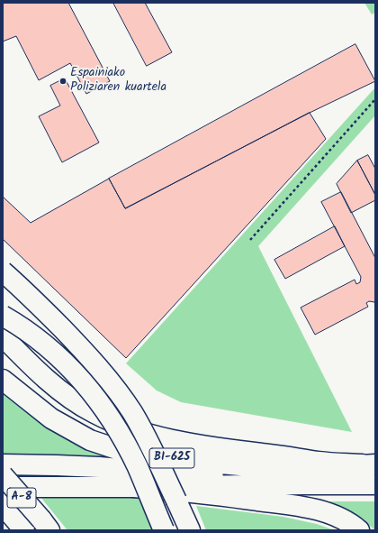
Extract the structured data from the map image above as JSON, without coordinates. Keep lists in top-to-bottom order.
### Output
{
  "streets": {
    "main road": ["BI-625", "A-8"]
  },
  "places": ["Espainiako Poliziaren kuartela"]
}
